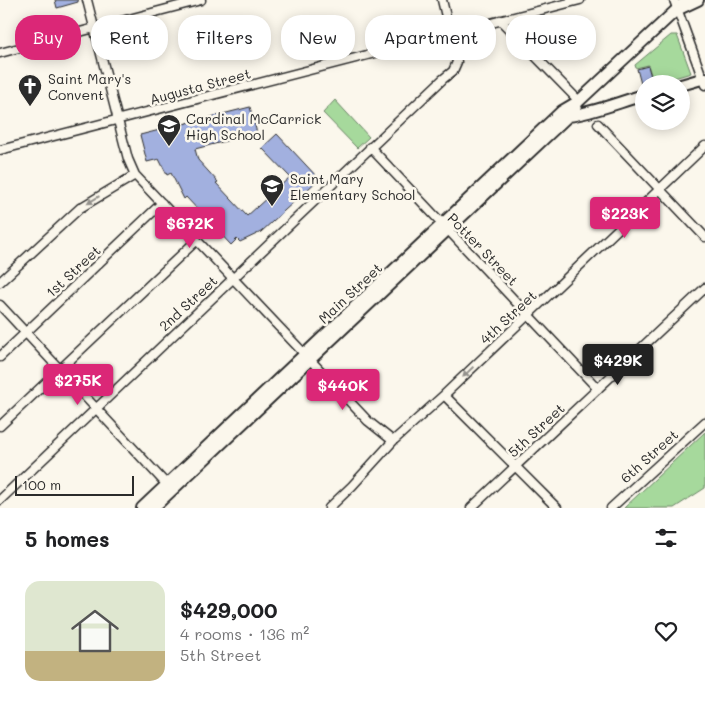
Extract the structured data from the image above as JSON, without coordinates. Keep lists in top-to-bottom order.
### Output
{
  "streets": {
    "main road": ["Main Street"],
    "street": [
      "Augusta Street",
      "Potter Street",
      "1st Street",
      "2nd Street",
      "4th Street",
      "5th Street",
      "6th Street"
    ]
  },
  "crossings": [
    ["Potter Street", "Main Street"],
    ["Potter Street", "2nd Street"],
    ["Potter Street", "4th Street"],
    ["Potter Street", "5th Street"]
  ],
  "places": {
    "church": ["Saint Mary's Convent"],
    "school or university": ["Cardinal McCarrick High School", "Saint Mary Elementary School"]
  },
  "scale_bar": "100 m",
  "page": {
    "chip": [
      "Buy",
      "Rent",
      "Filters",
      "New",
      "Apartment",
      "House"
    ],
    "price": [
      "$223K",
      "$672K",
      "$429K",
      "$275K",
      "$440K"
    ],
    "scale": "100 m",
    "heading": "5 homes",
    "list": [
      {
        "name": "$429,000",
        "note": "4 rooms · 136 m² · 5th Street"
      }
    ]
  }
}
